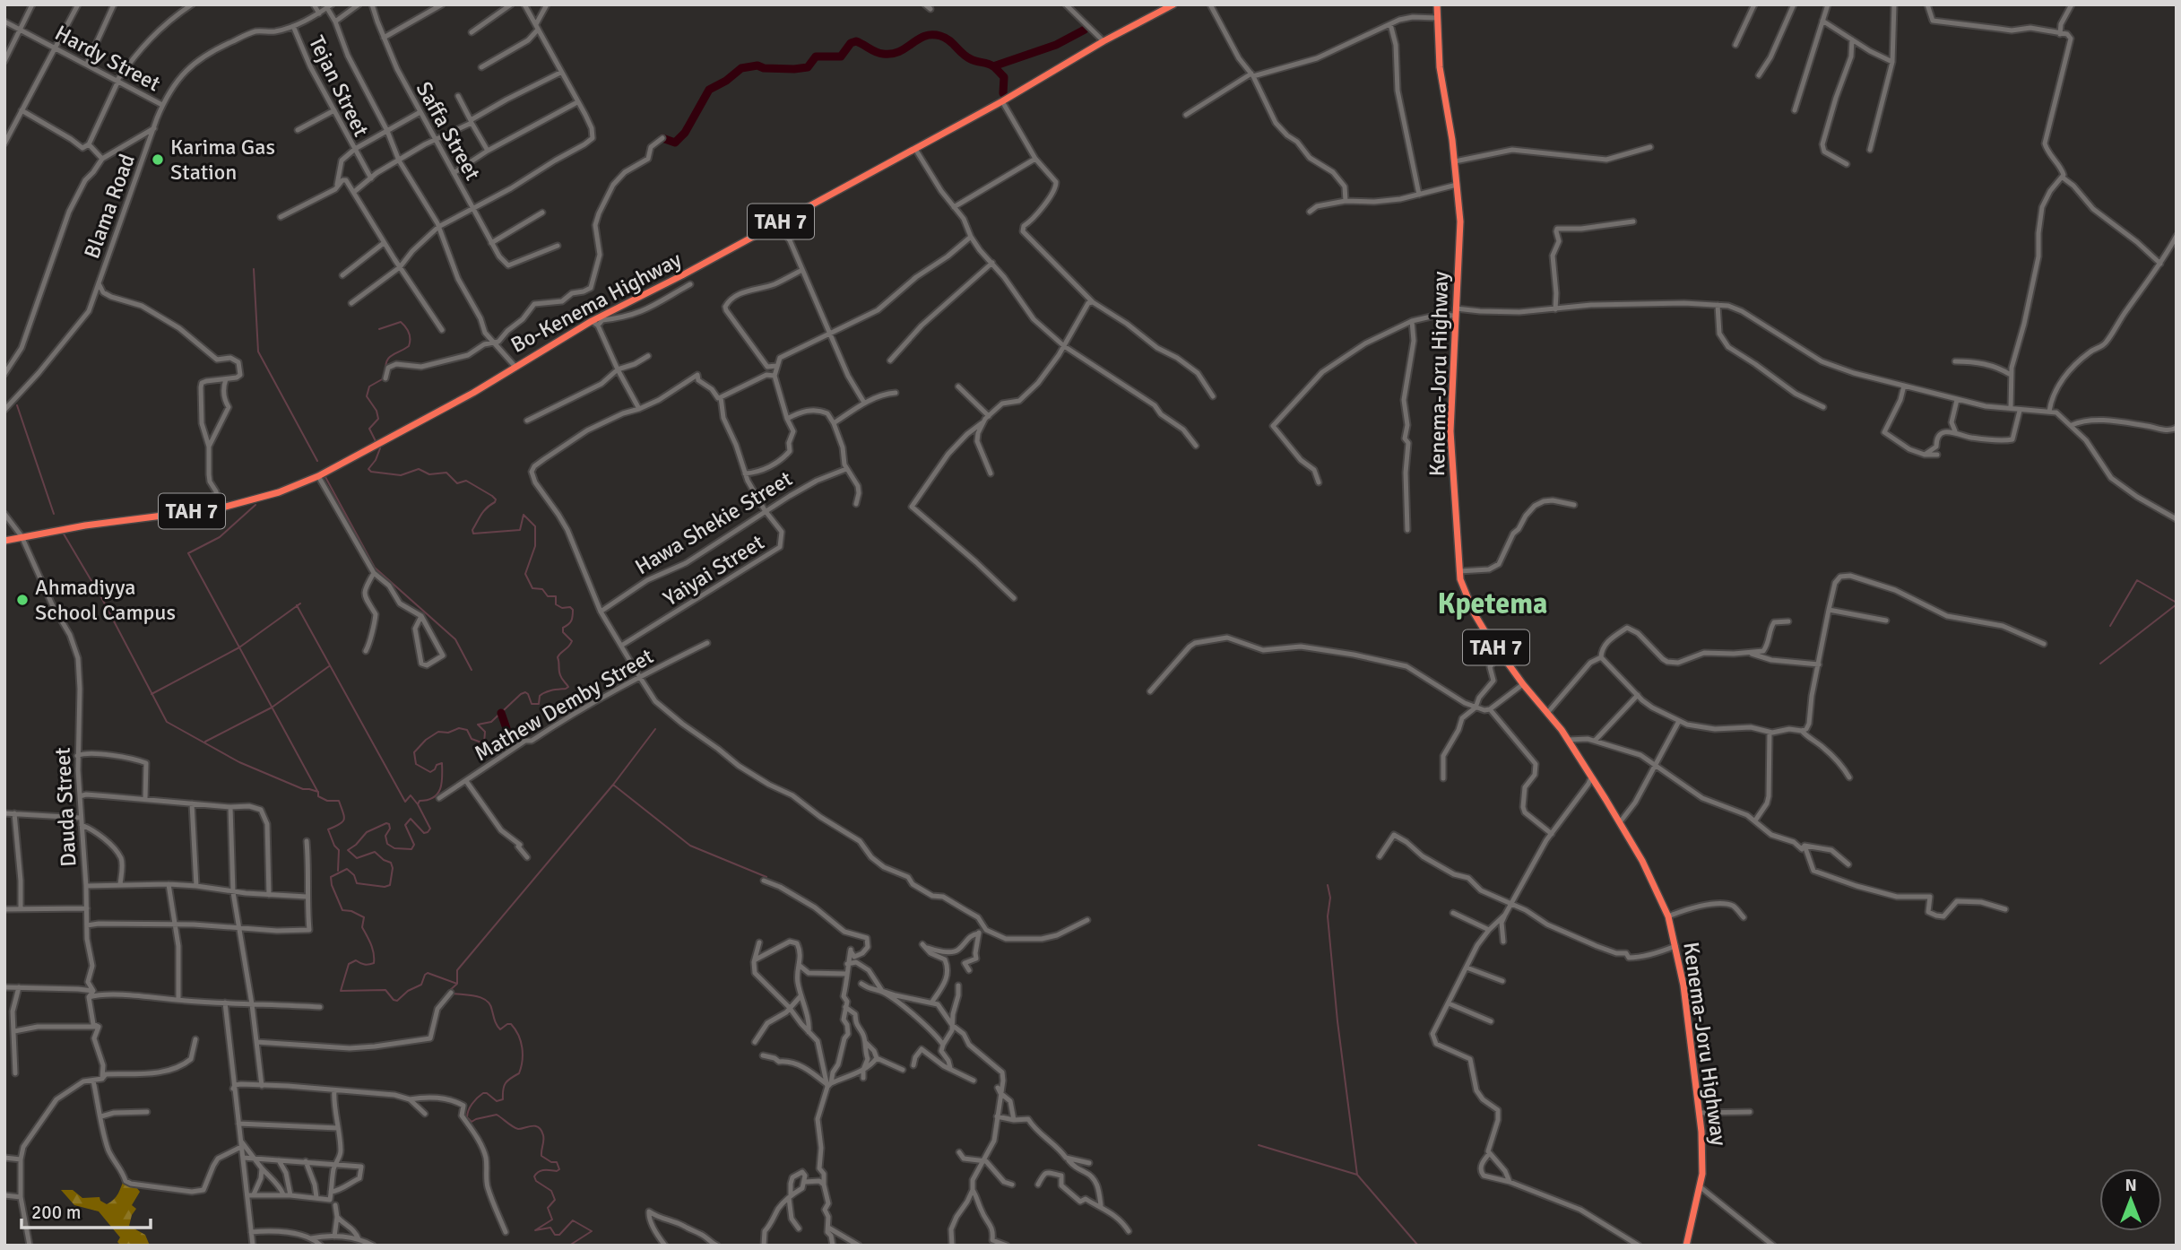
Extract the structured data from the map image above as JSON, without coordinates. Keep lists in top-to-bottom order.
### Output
{
  "streets": {
    "highway": ["TAH 7", "Bo-Kenema Highway", "Kenema-Joru Highway"],
    "street": [
      "Hardy Street",
      "Tejan Street",
      "Saffa Street",
      "Blama Road",
      "Hawa Shekie Street",
      "Yaiyai Street",
      "Mathew Demby Street",
      "Dauda Street"
    ]
  },
  "crossings": [
    ["Hardy Street", "Blama Road"],
    ["Tejan Street", "Blama Road"],
    ["Bo-Kenema Highway", "Dauda Street"],
    ["Hawa Shekie Street", "Yaiyai Street"]
  ],
  "districts": ["Kpetema"],
  "places": ["Karima Gas Station", "Ahmadiyya School Campus"],
  "scale_bar": "200 m",
  "north": "top"
}
